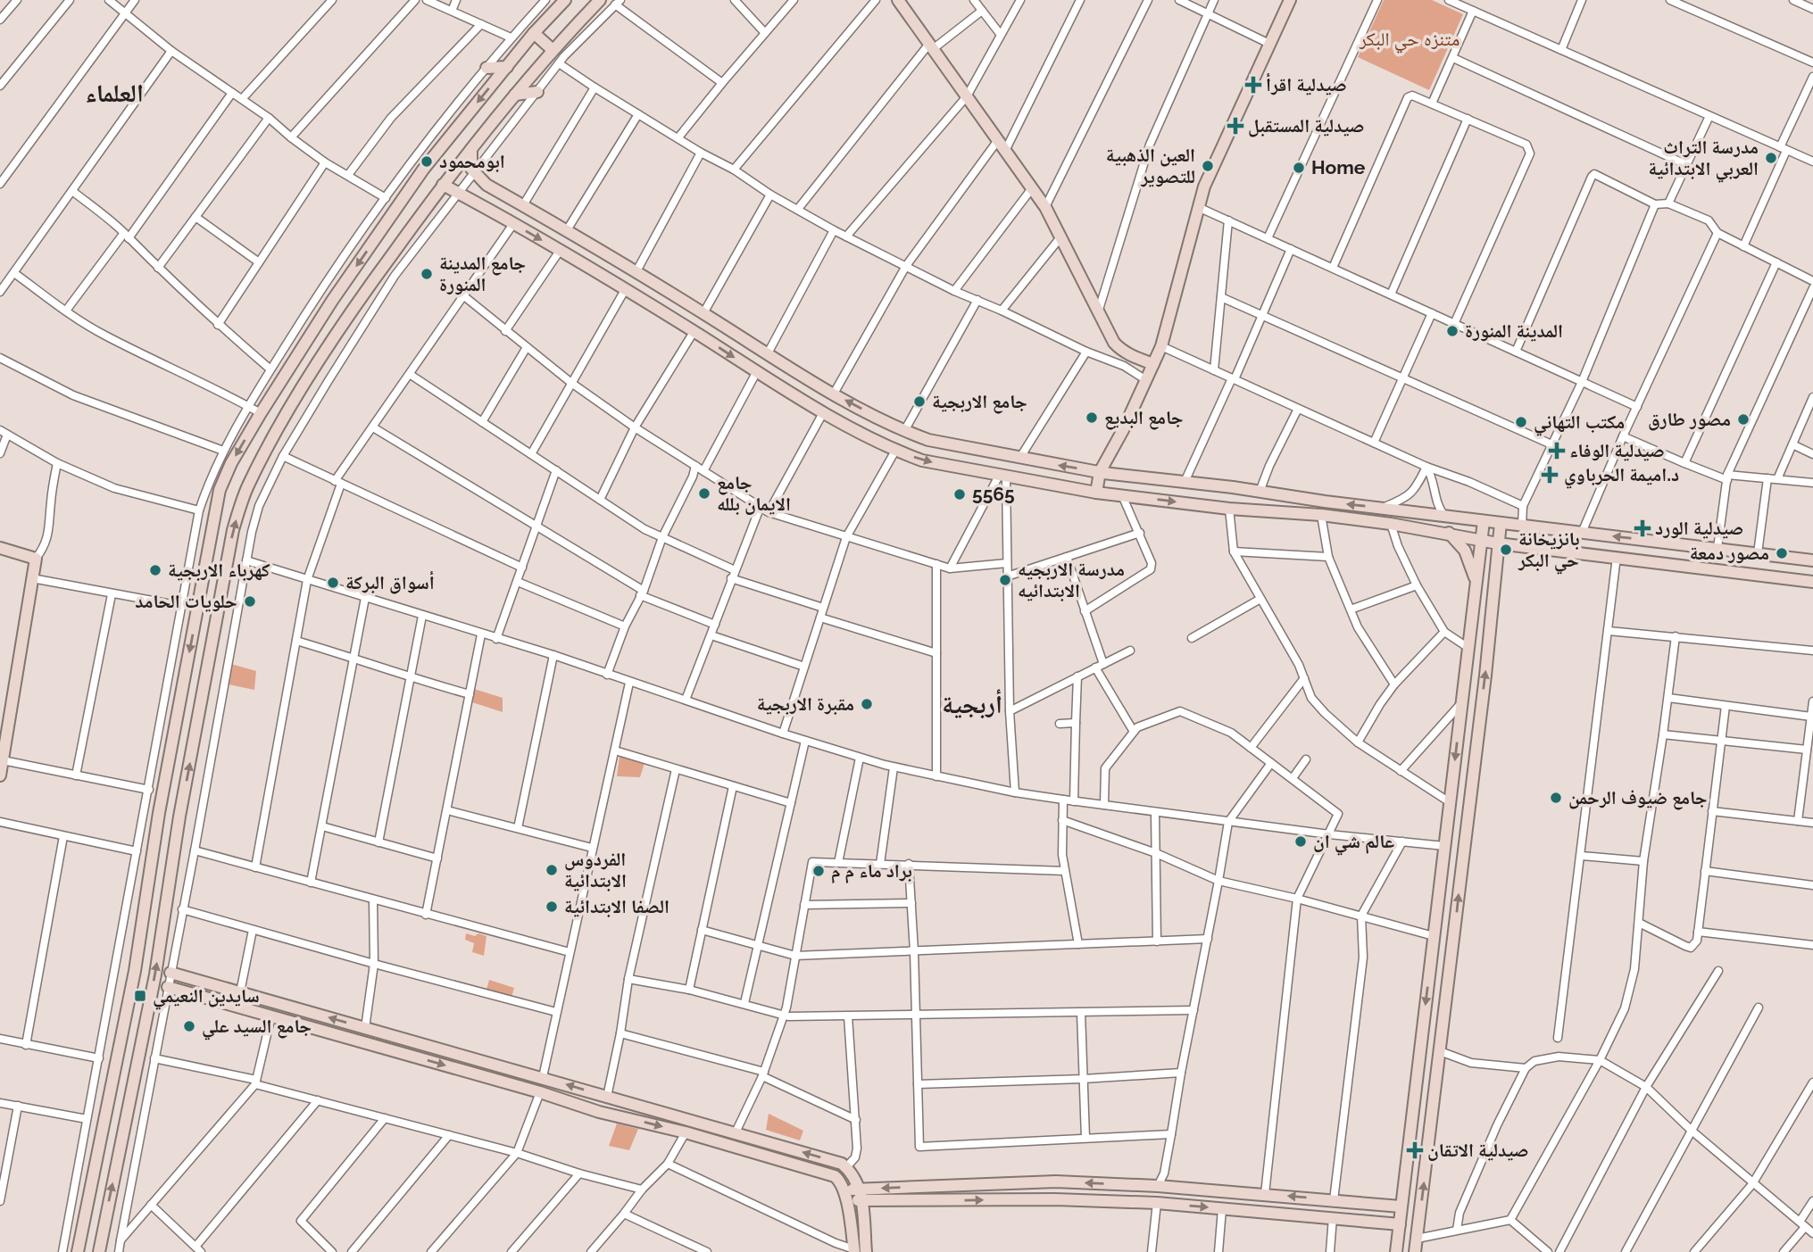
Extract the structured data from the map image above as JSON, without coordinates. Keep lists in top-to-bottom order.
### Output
{
  "districts": ["العلماء", "أربجية"],
  "parks": ["متنزه حي البكر"],
  "places": {
    "health": [
      "صيدلية اقرأ",
      "صيدلية المستقبل",
      "صيدلية الوفاء",
      "د.اميمة الحرباوي",
      "صيدلية الورد",
      "صيدلية الاتقان"
    ],
    "other": [
      "مدرسة التراث العربي الابتدائية",
      "ابومحمود",
      "العين الذهبية للتصوير",
      "Home",
      "جامع المدينة المنورة",
      "المدينة المنورة",
      "جامع الاربجية",
      "جامع البديع",
      "مصور طارق",
      "مكتب التهاني",
      "جامع الايمان بلله",
      "5565",
      "بانزيخانة حي البكر",
      "مصور دمعة",
      "كهرباء الاربجية",
      "مدرسة الاربجيه الابتدائيه",
      "أسواق البركة",
      "حلويات الحامد",
      "مقبرة الاربجية",
      "جامع ضيوف الرحمن",
      "عالم شي ان",
      "الفردوس الابتدائية",
      "براد ماء م م",
      "الصفا الابتدائية",
      "جامع السيد علي"
    ],
    "transit": ["سايدين النعيمي"]
  }
}
